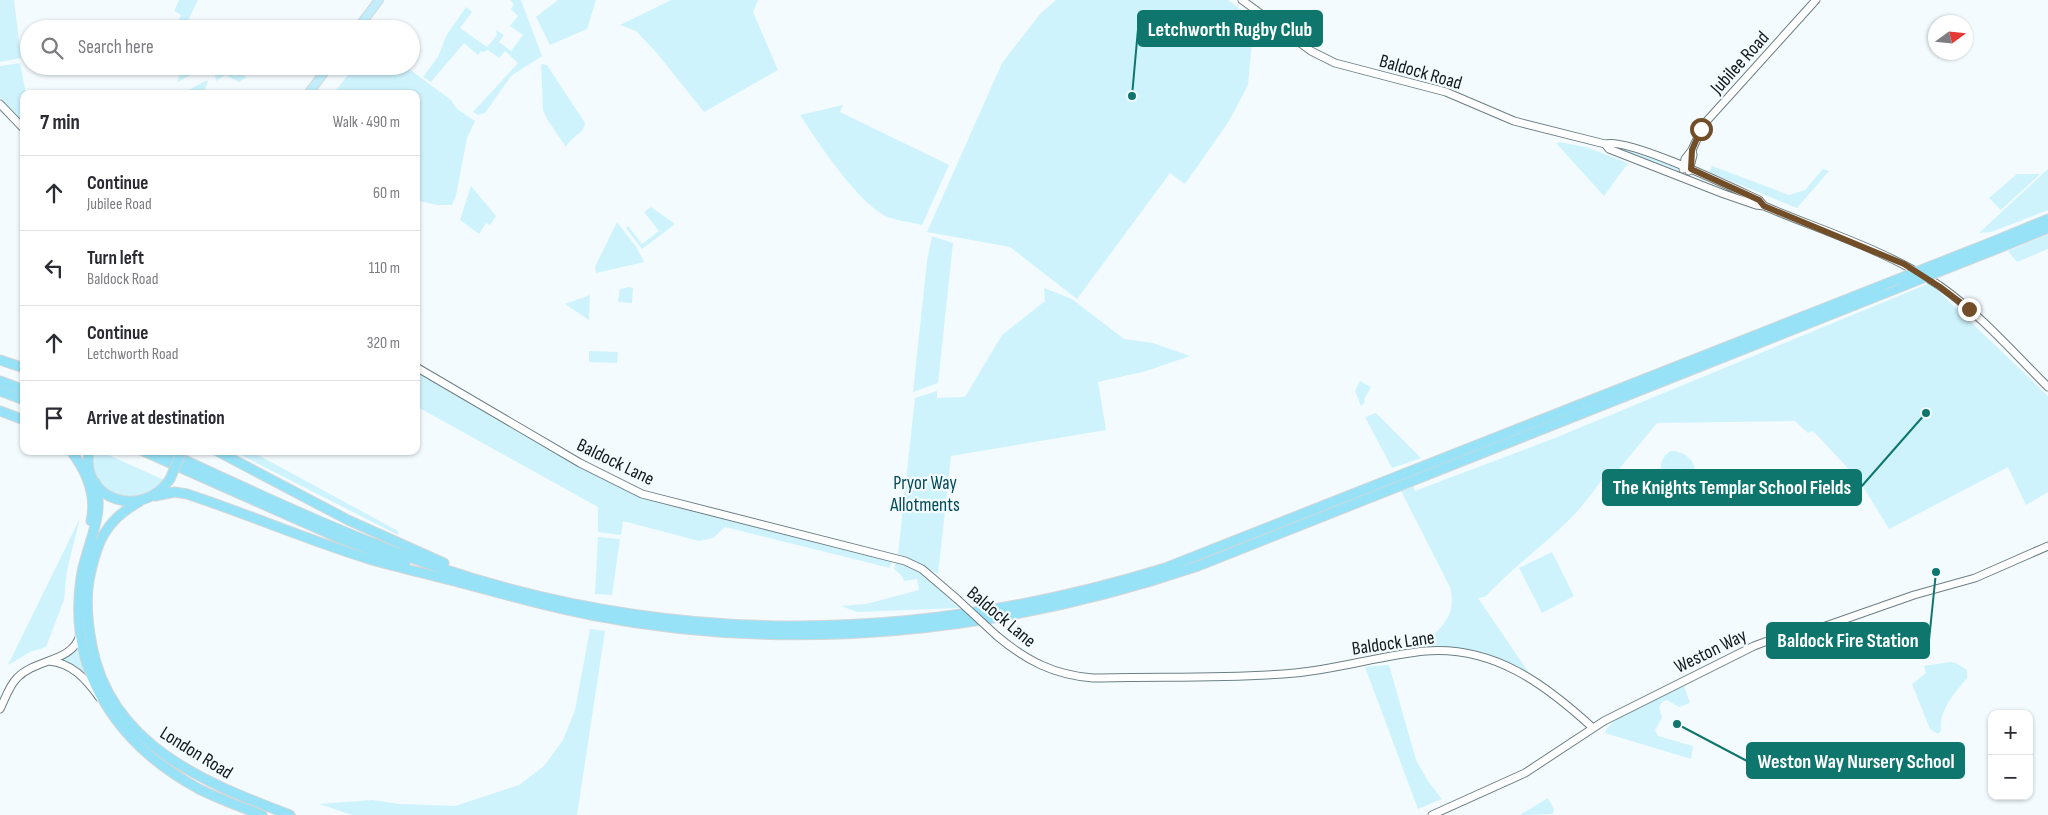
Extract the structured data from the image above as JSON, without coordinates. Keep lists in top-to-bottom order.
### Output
{
  "streets": {
    "highway": ["London Road"],
    "street": [
      "Jubilee Road",
      "Baldock Road",
      "Baldock Lane",
      "Weston Way"
    ]
  },
  "crossings": [
    ["Jubilee Road", "Baldock Road"],
    ["Baldock Lane", "Weston Way"]
  ],
  "parks": ["Pryor Way Allotments"],
  "places": [
    "Letchworth Rugby Club",
    "The Knights Templar School Fields",
    "Baldock Fire Station",
    "Weston Way Nursery School"
  ],
  "north": "right",
  "page": {
    "search": "Search here",
    "heading": ["7 min", "Walk · 490 m"],
    "list": [
      ["Continue", "Jubilee Road", "60 m"],
      ["Turn left", "Baldock Road", "110 m"],
      ["Continue", "Letchworth Road", "320 m"],
      "Arrive at destination"
    ],
    "map_buttons": ["+", "−"]
  }
}
